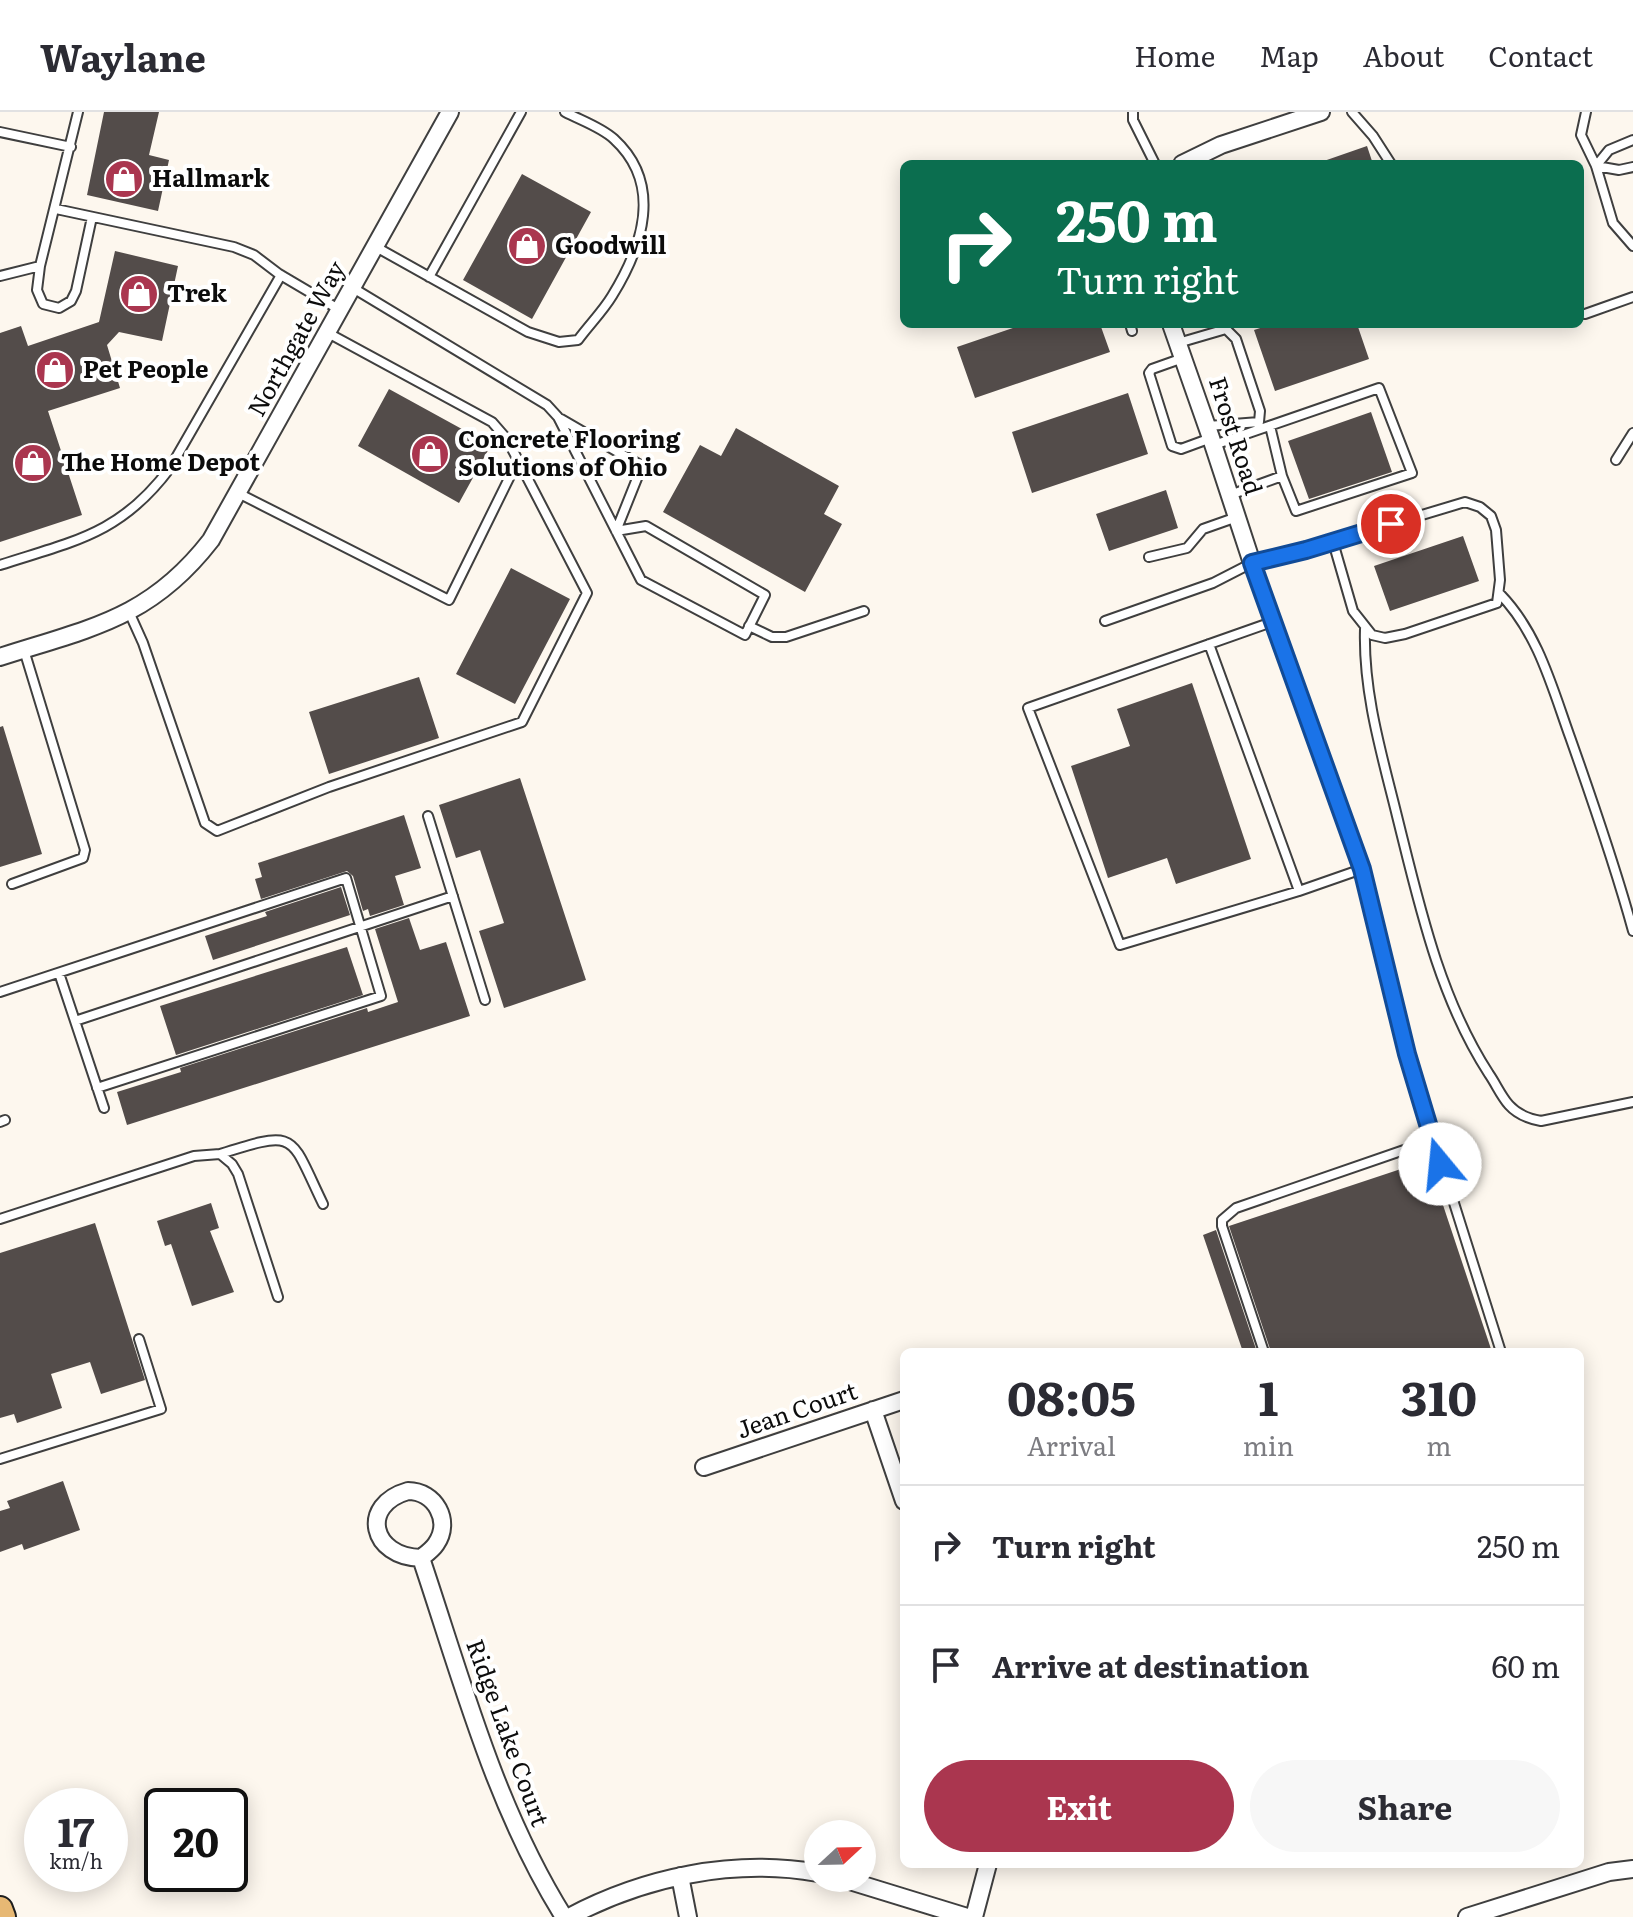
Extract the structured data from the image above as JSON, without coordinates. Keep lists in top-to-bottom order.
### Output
{
  "streets": {
    "street": [
      "Northgate Way",
      "Frost Road",
      "Jean Court",
      "Ridge Lake Court"
    ]
  },
  "places": {
    "shop": [
      "Hallmark",
      "Goodwill",
      "Trek",
      "Pet People",
      "Concrete Flooring Solutions of Ohio",
      "The Home Depot"
    ]
  },
  "north": "right",
  "page": {
    "header": "Waylane",
    "nav": [
      "Home",
      "Map",
      "About",
      "Contact"
    ],
    "turn": ["250 m", "Turn right"],
    "eta": [
      "08:05",
      "Arrival",
      "1",
      "min",
      "310",
      "m"
    ],
    "list": [
      {
        "name": "Turn right",
        "value": "250 m"
      },
      {
        "name": "Arrive at destination",
        "value": "60 m"
      }
    ],
    "buttons": ["Exit", "Share"],
    "speed": "17 km/h",
    "limit": "20"
  }
}
